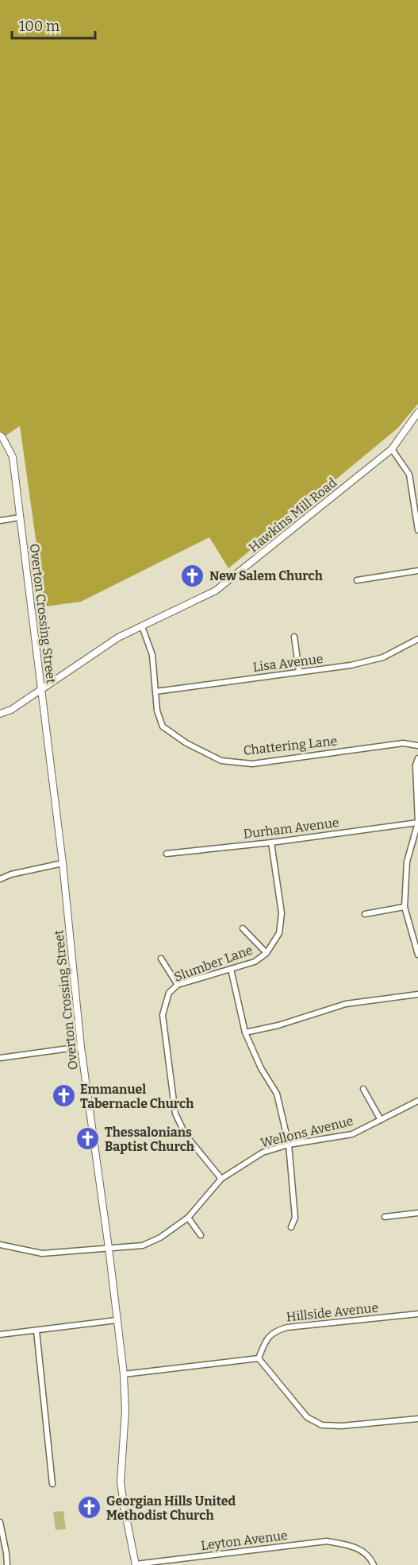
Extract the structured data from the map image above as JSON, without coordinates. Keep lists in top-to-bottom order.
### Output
{
  "streets": {
    "street": [
      "Hawkins Mill Road",
      "Overton Crossing Street",
      "Lisa Avenue",
      "Chattering Lane",
      "Durham Avenue",
      "Slumber Lane",
      "Wellons Avenue",
      "Hillside Avenue",
      "Leyton Avenue"
    ]
  },
  "crossings": [
    ["Hawkins Mill Road", "Overton Crossing Street"],
    ["Hawkins Mill Road", "Chattering Lane"],
    ["Overton Crossing Street", "Wellons Avenue"],
    ["Overton Crossing Street", "Leyton Avenue"],
    ["Lisa Avenue", "Chattering Lane"],
    ["Durham Avenue", "Slumber Lane"],
    ["Slumber Lane", "Wellons Avenue"]
  ],
  "places": {
    "church": [
      "New Salem Church",
      "Emmanuel Tabernacle Church",
      "Thessalonians Baptist Church",
      "Georgian Hills United Methodist Church"
    ]
  },
  "scale_bar": "100 m"
}
